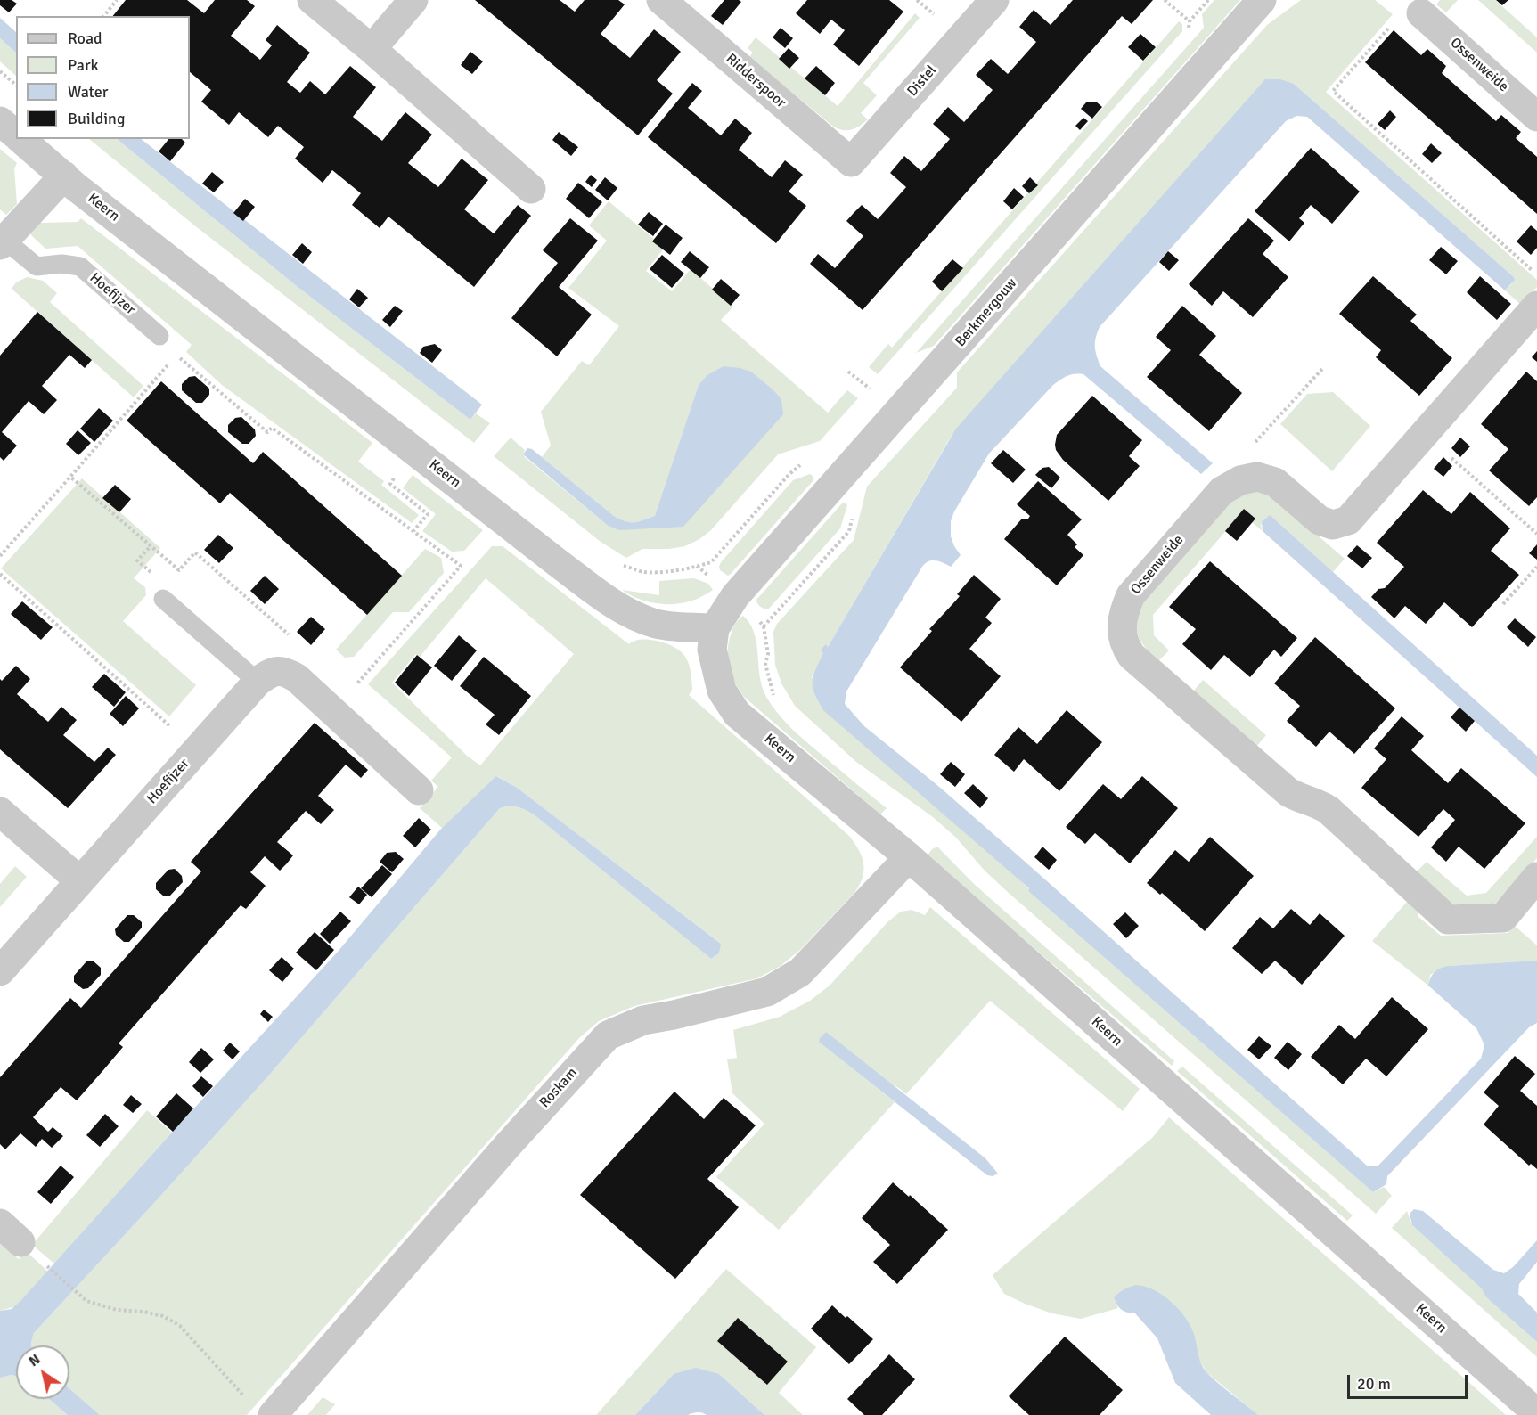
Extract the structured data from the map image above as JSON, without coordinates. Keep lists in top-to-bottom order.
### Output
{
  "streets": {
    "street": [
      "Ossenweide",
      "Ridderspoor",
      "Distel",
      "Keern",
      "Hoefijzer",
      "Berkmergouw",
      "Roskam"
    ]
  },
  "crossings": [
    ["Ridderspoor", "Distel"],
    ["Keern", "Hoefijzer"],
    ["Keern", "Berkmergouw"],
    ["Keern", "Roskam"]
  ],
  "legend": [
    "Road",
    "Park",
    "Water",
    "Building"
  ],
  "scale_bar": "20 m",
  "north": "top left"
}
